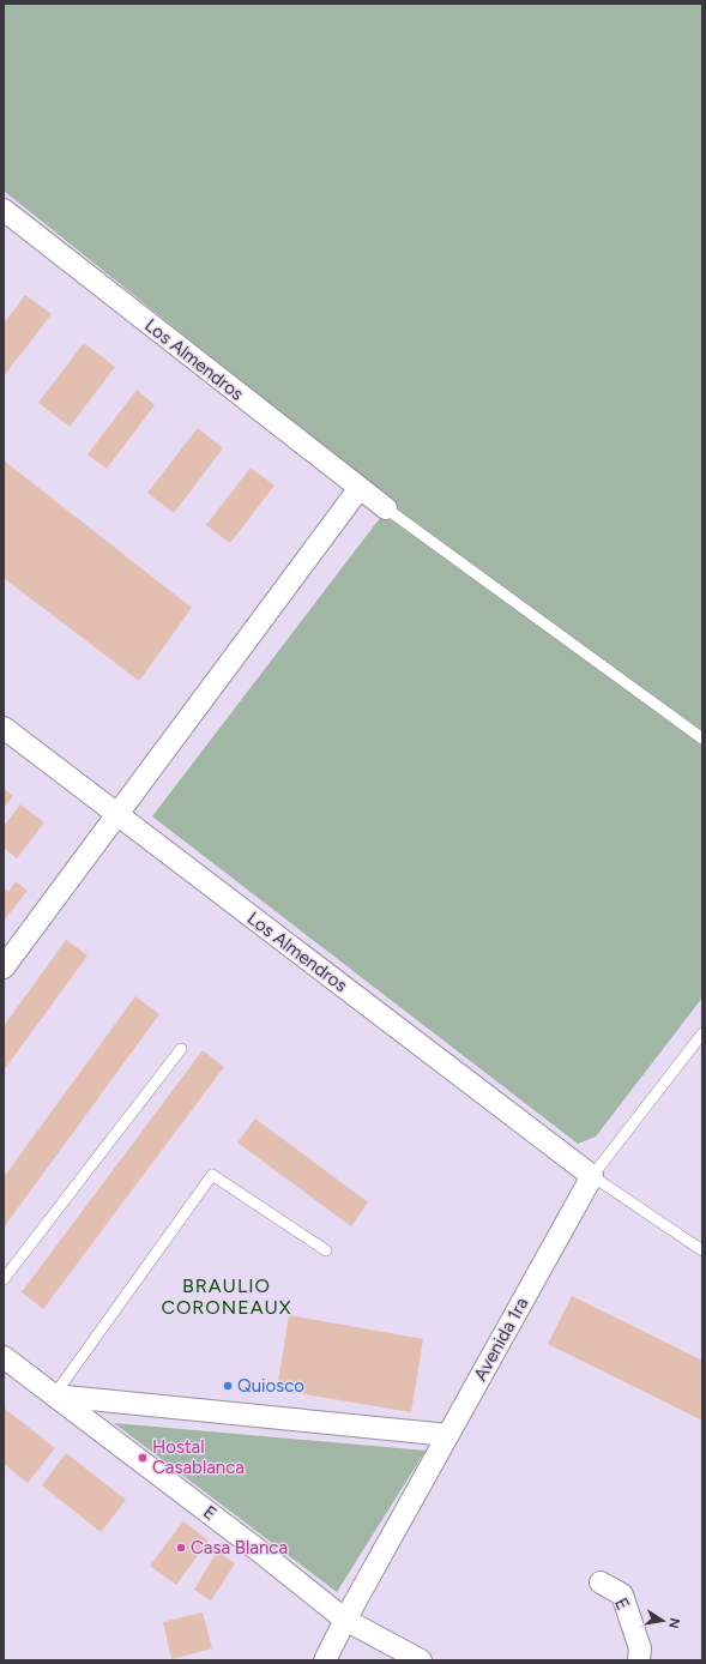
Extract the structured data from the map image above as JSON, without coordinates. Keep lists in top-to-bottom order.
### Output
{
  "streets": {
    "street": ["Los Almendros", "Avenida 1ra", "E"]
  },
  "crossings": [
    ["Los Almendros", "Avenida 1ra"],
    ["Avenida 1ra", "E"]
  ],
  "districts": ["BRAULIO CORONEAUX"],
  "places": ["Quiosco", "Hostal Casablanca", "Casa Blanca"],
  "north": "right"
}
